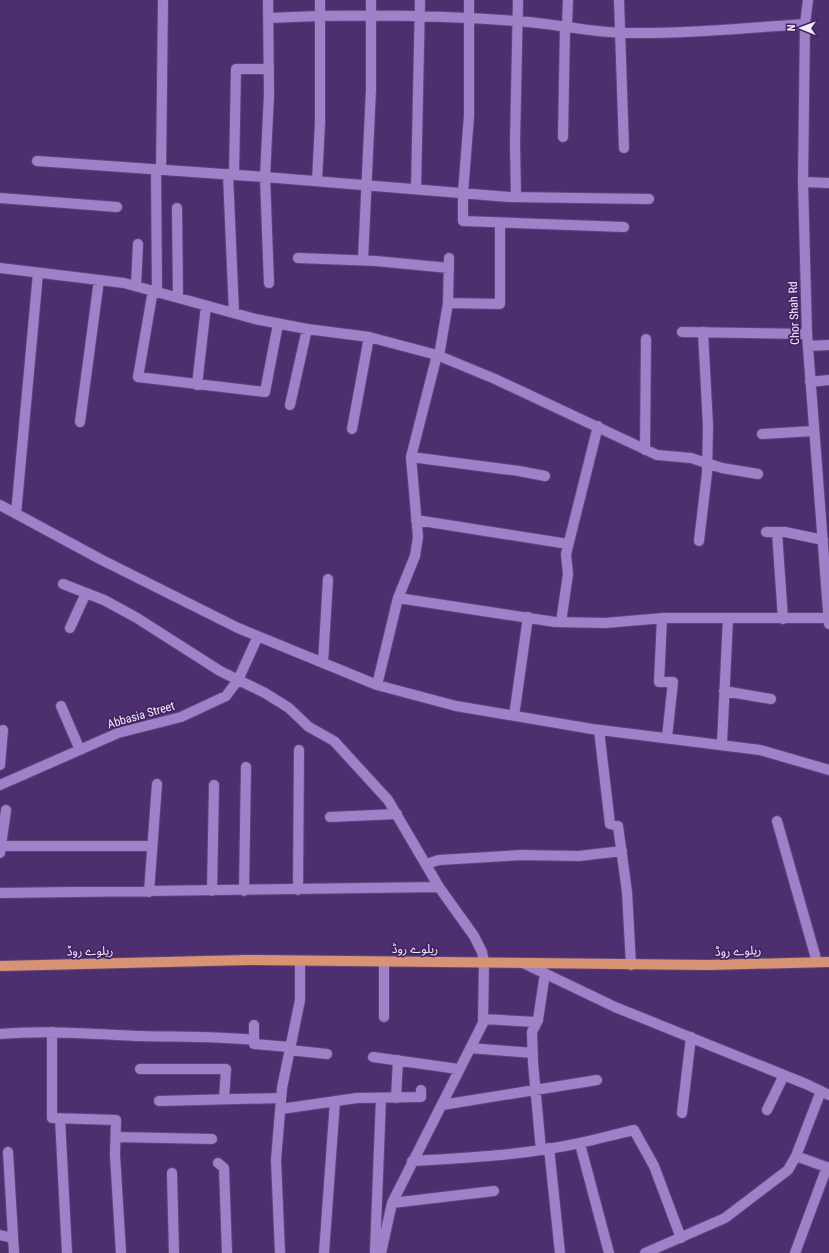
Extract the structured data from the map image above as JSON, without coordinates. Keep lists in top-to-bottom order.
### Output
{
  "streets": {
    "main road": ["ریلوے روڈ"],
    "street": ["Chor Shah Rd", "Abbasia Street"]
  },
  "north": "left"
}
